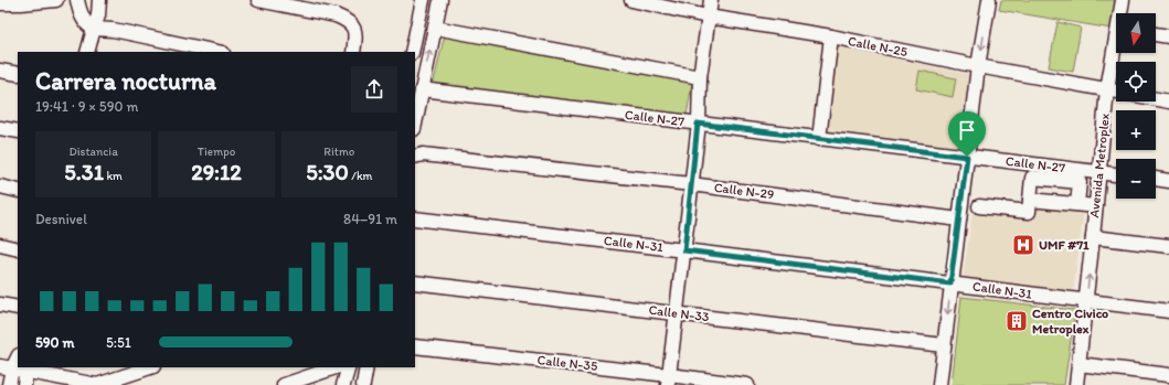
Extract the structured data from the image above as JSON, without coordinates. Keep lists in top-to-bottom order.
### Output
{
  "streets": {
    "street": [
      "Calle N-25",
      "Calle N-27",
      "Avenida Metroplex",
      "Calle N-29",
      "Calle N-31",
      "Calle N-33",
      "Calle N-35"
    ]
  },
  "crossings": [
    ["Calle N-25", "Avenida Metroplex"],
    ["Calle N-27", "Avenida Metroplex"],
    ["Avenida Metroplex", "Calle N-31"]
  ],
  "places": {
    "hospital": ["UMF #71"],
    "building": ["Centro Civico Metroplex"]
  },
  "north": "bottom",
  "page": {
    "map_buttons": ["+", "−"],
    "heading": ["Carrera nocturna", "19:41 · 9 × 590 m"],
    "stats": [
      ["Distancia", "5.31 km"],
      ["Tiempo", "29:12"],
      ["Ritmo", "5:30 /km"]
    ],
    "chart": ["Desnivel", "84–91 m"],
    "list": [
      {
        "name": "590 m",
        "note": "5:51"
      }
    ]
  }
}
